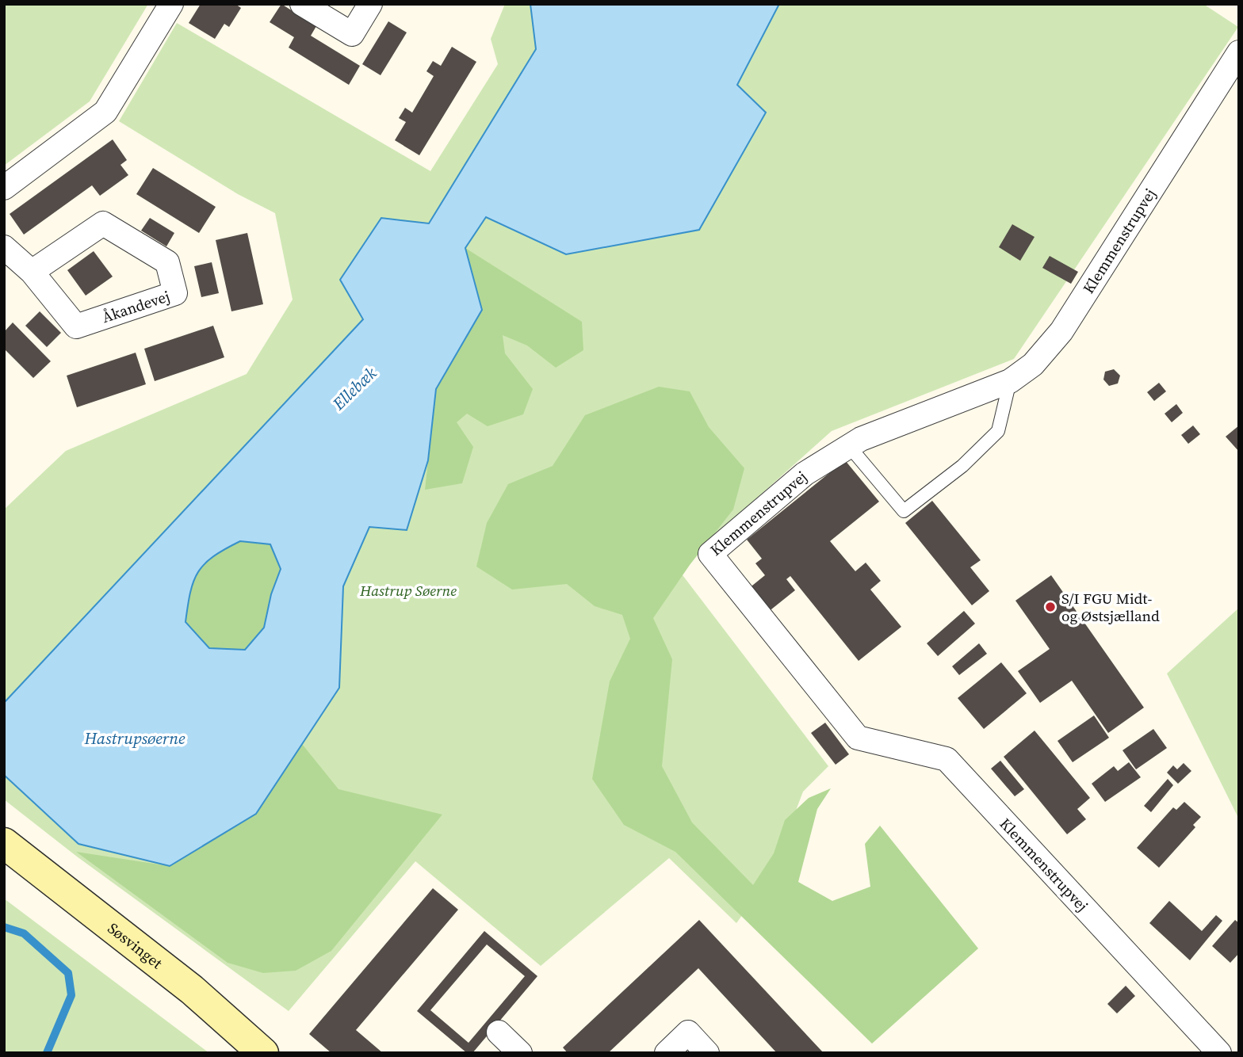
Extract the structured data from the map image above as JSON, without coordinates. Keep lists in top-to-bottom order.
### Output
{
  "streets": {
    "street": ["Klemmenstrupvej", "Åkandevej", "Søsvinget"]
  },
  "water": ["Ellebæk", "Hastrupsøerne"],
  "parks": ["Hastrup Søerne"],
  "places": ["S/I FGU Midt- og Østsjælland"]
}
